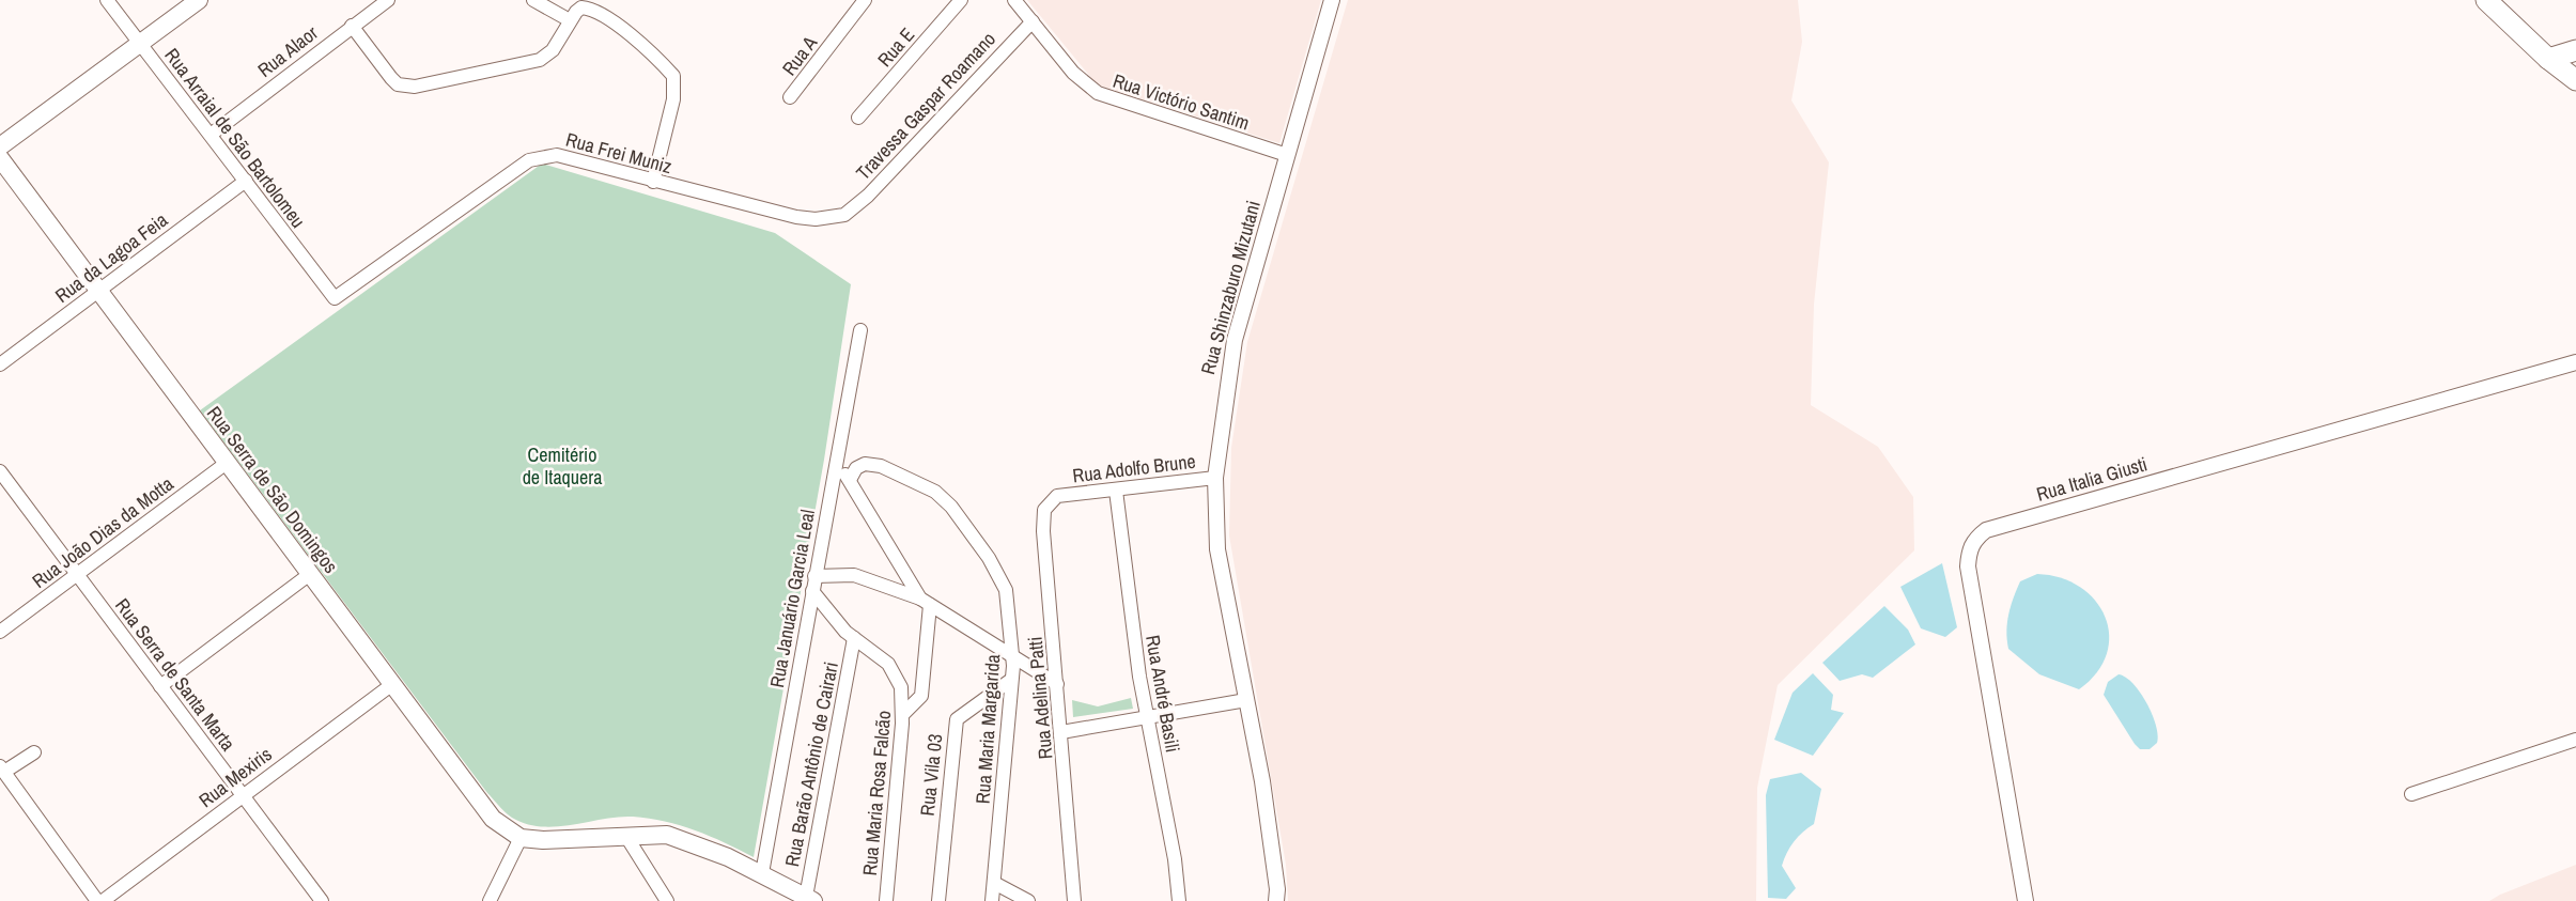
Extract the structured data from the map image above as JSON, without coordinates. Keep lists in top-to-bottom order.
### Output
{
  "streets": {
    "main road": ["Rua Serra de São Domingos"],
    "street": [
      "Rua E",
      "Rua Alaor",
      "Rua A",
      "Rua Victório Santim",
      "Travessa Gaspar Roamano",
      "Rua Arraial de São Bartolomeu",
      "Rua Frei Muniz",
      "Rua da Lagoa Feia",
      "Rua Shinzaburo Mizutani",
      "Rua Adolfo Brune",
      "Rua Italia Giusti",
      "Rua João Dias da Motta",
      "Rua Januário Garcia Leal",
      "Rua Serra de Santa Marta",
      "Rua André Basili",
      "Rua Adelina Patti",
      "Rua Maria Margarida",
      "Rua Barão Antônio de Cairari",
      "Rua Vila 03",
      "Rua Mexiris",
      "Rua Maria Rosa Falcão"
    ]
  },
  "crossings": [
    ["Rua Alaor", "Rua Arraial de São Bartolomeu"],
    ["Rua Victório Santim", "Travessa Gaspar Roamano"],
    ["Rua Victório Santim", "Rua Shinzaburo Mizutani"],
    ["Travessa Gaspar Roamano", "Rua Frei Muniz"],
    ["Rua Arraial de São Bartolomeu", "Rua Frei Muniz"],
    ["Rua Arraial de São Bartolomeu", "Rua da Lagoa Feia"],
    ["Rua da Lagoa Feia", "Rua Serra de São Domingos"],
    ["Rua Shinzaburo Mizutani", "Rua Adolfo Brune"],
    ["Rua Adolfo Brune", "Rua André Basili"],
    ["Rua Adolfo Brune", "Rua Adelina Patti"],
    ["Rua Serra de São Domingos", "Rua João Dias da Motta"],
    ["Rua Serra de São Domingos", "Rua Mexiris"],
    ["Rua João Dias da Motta", "Rua Serra de Santa Marta"],
    ["Rua Januário Garcia Leal", "Rua Maria Rosa Falcão"],
    ["Rua Serra de Santa Marta", "Rua Mexiris"],
    ["Rua Maria Margarida", "Rua Vila 03"],
    ["Rua Barão Antônio de Cairari", "Rua Maria Rosa Falcão"]
  ],
  "parks": ["Cemitério de Itaquera"]
}
